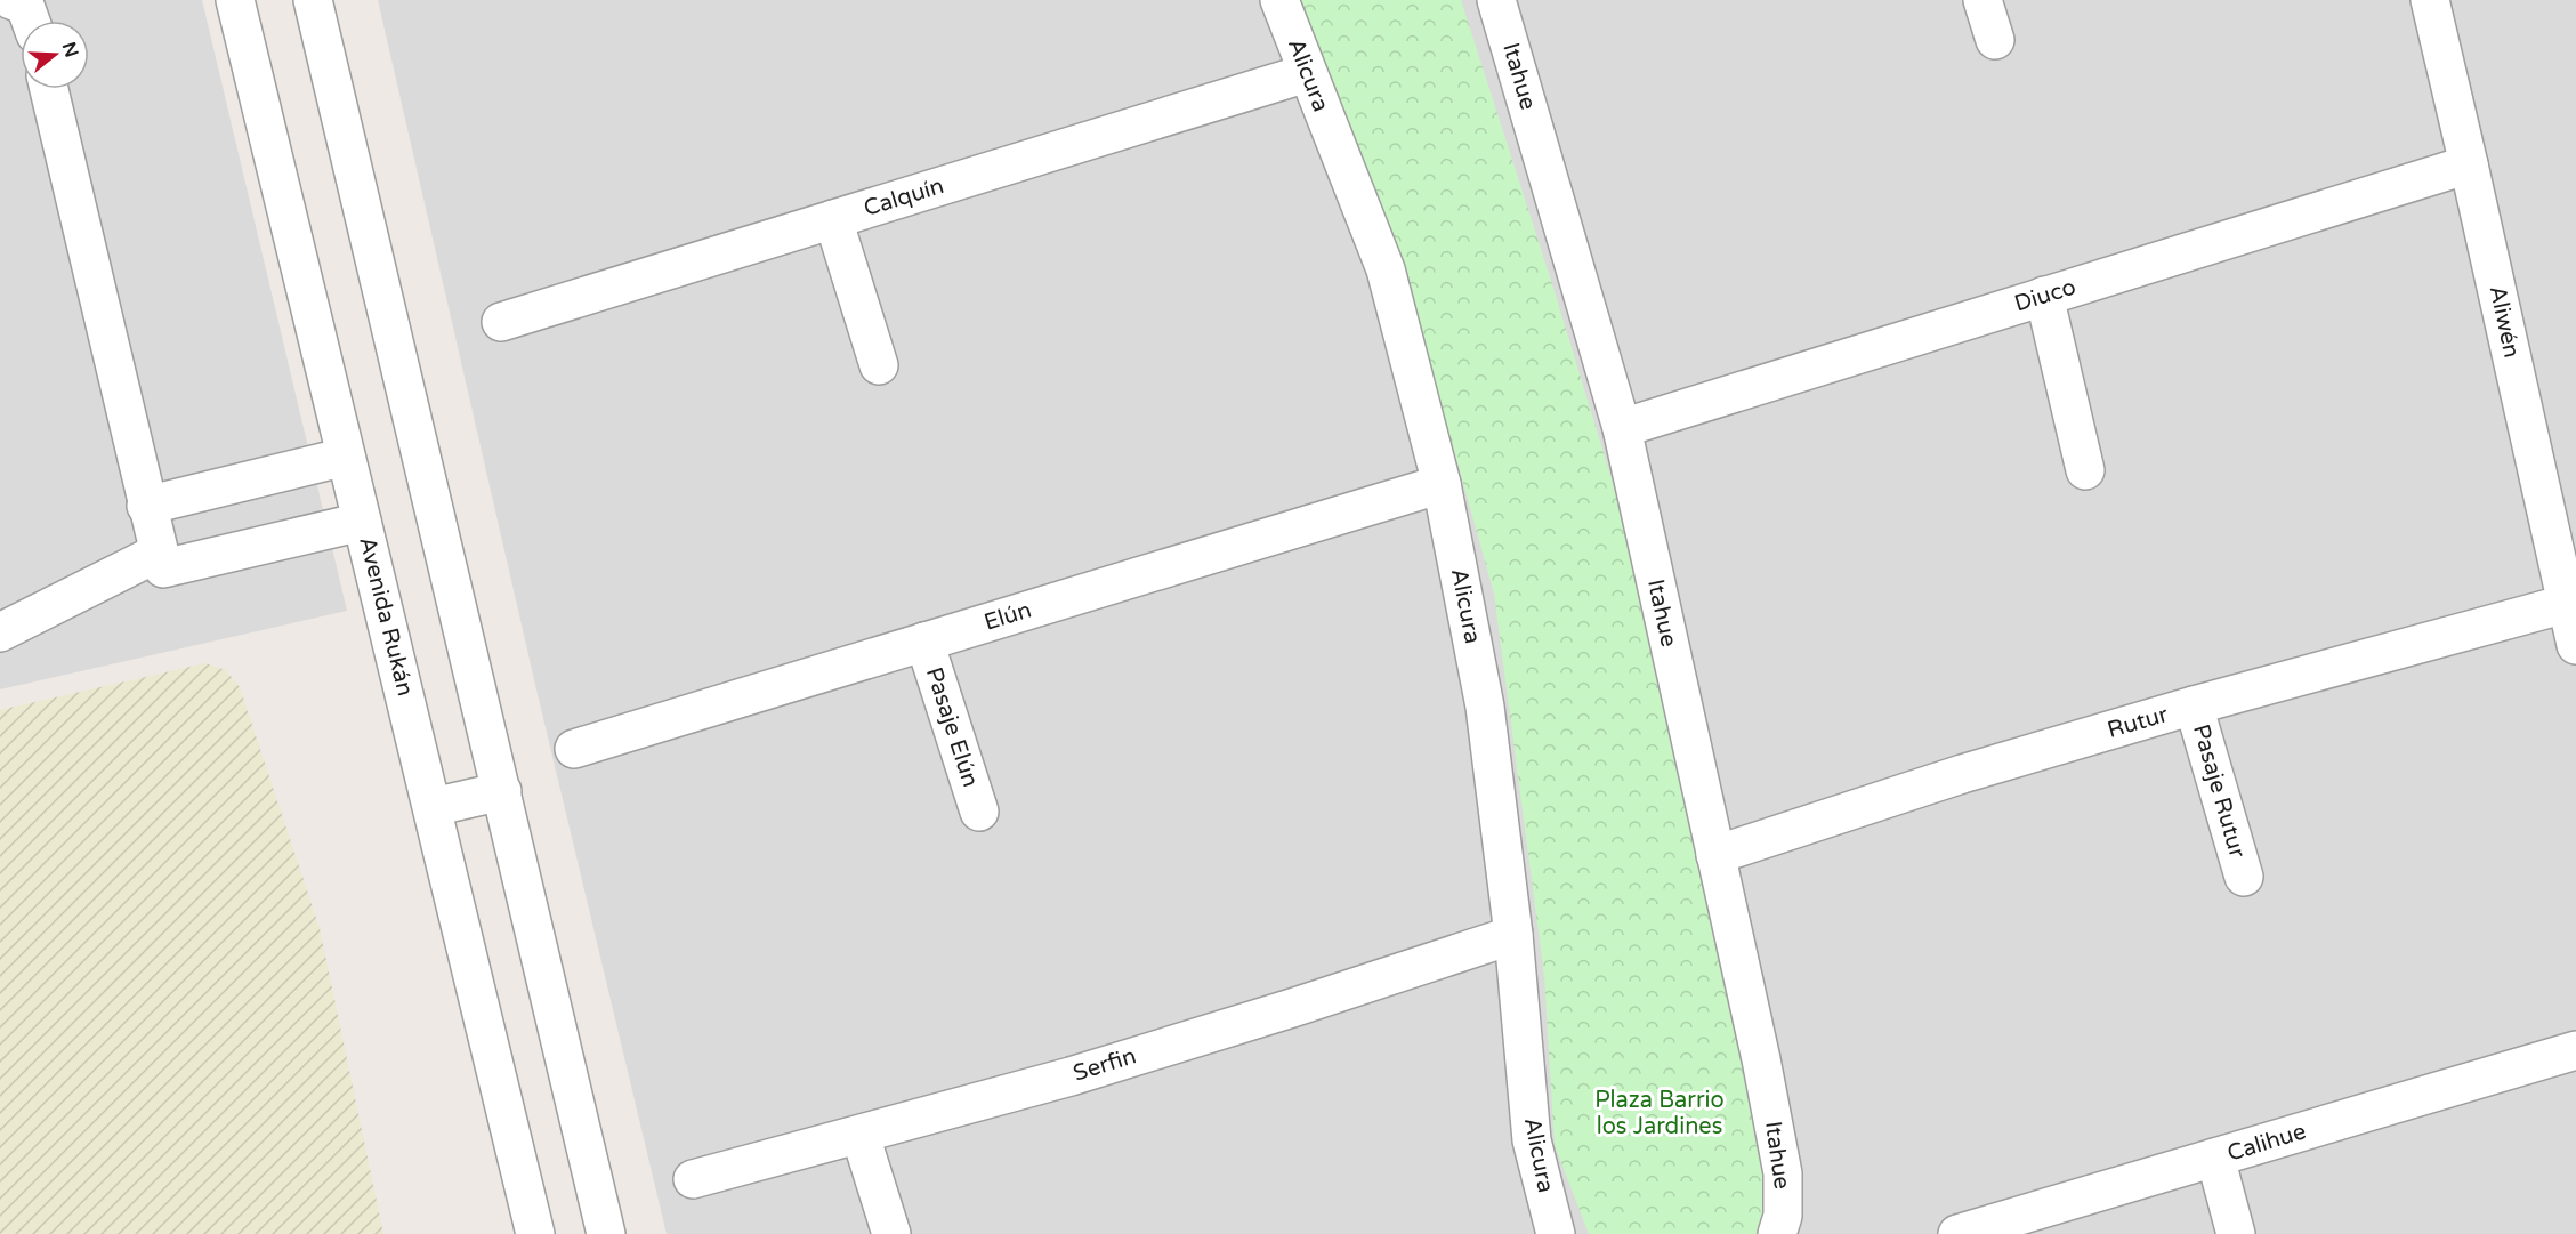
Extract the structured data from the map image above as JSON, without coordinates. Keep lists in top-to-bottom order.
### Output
{
  "streets": {
    "street": [
      "Alicura",
      "Itahue",
      "Calquín",
      "Diuco",
      "Aliwén",
      "Avenida Rukán",
      "Elún",
      "Rutur",
      "Pasaje Elún",
      "Pasaje Rutur",
      "Serfin",
      "Calihue"
    ]
  },
  "crossings": [
    ["Alicura", "Calquín"],
    ["Alicura", "Elún"],
    ["Alicura", "Serfin"],
    ["Itahue", "Diuco"],
    ["Itahue", "Rutur"],
    ["Diuco", "Aliwén"],
    ["Aliwén", "Rutur"],
    ["Elún", "Pasaje Elún"],
    ["Rutur", "Pasaje Rutur"]
  ],
  "parks": ["Plaza Barrio los Jardines"],
  "north": "right"
}
